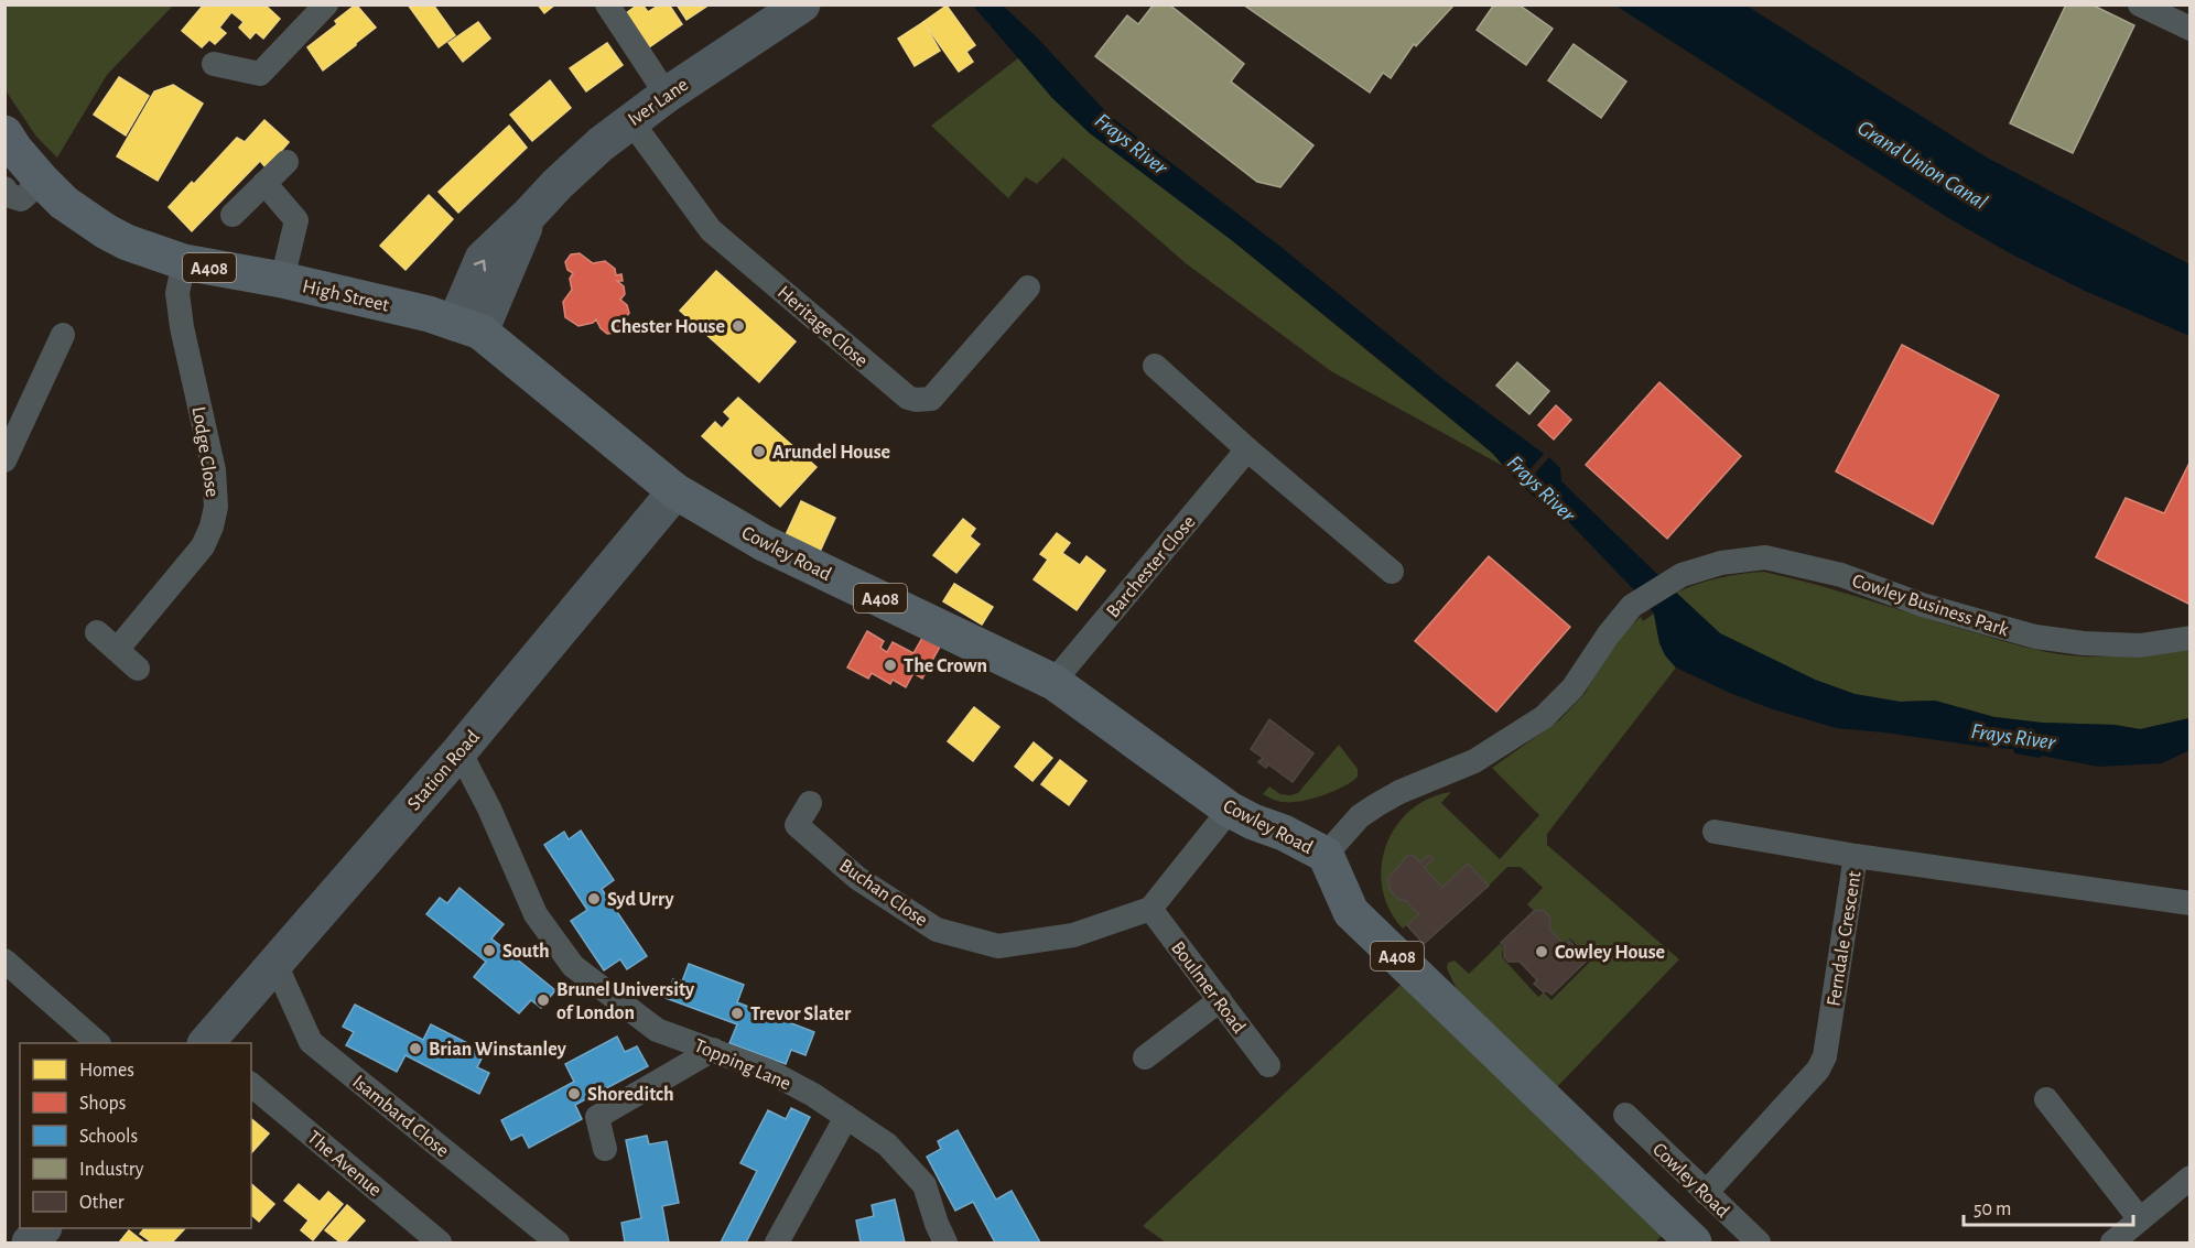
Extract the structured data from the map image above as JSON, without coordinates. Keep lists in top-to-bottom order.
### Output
{
  "streets": {
    "main road": ["A408", "High Street", "Cowley Road"],
    "street": [
      "Iver Lane",
      "Heritage Close",
      "Lodge Close",
      "Barchester Close",
      "Cowley Business Park",
      "Station Road",
      "Buchan Close",
      "Ferndale Crescent",
      "Boulmer Road",
      "Topping Lane",
      "Isambard Close",
      "The Avenue"
    ]
  },
  "crossings": [
    ["Iver Lane", "High Street"],
    ["Iver Lane", "Heritage Close"],
    ["High Street", "Lodge Close"],
    ["High Street", "Cowley Road"],
    ["High Street", "Station Road"],
    ["Cowley Road", "Barchester Close"],
    ["Cowley Road", "Cowley Business Park"],
    ["Cowley Road", "Station Road"],
    ["Cowley Road", "Ferndale Crescent"],
    ["Station Road", "Topping Lane"],
    ["Station Road", "Isambard Close"],
    ["Buchan Close", "Boulmer Road"]
  ],
  "water": ["Frays River", "Grand Union Canal"],
  "places": [
    "Chester House",
    "Arundel House",
    "The Crown",
    "Syd Urry",
    "South",
    "Cowley House",
    "Brunel University of London",
    "Trevor Slater",
    "Brian Winstanley",
    "Shoreditch"
  ],
  "legend": [
    "Homes",
    "Shops",
    "Schools",
    "Industry",
    "Other"
  ],
  "scale_bar": "50 m"
}
